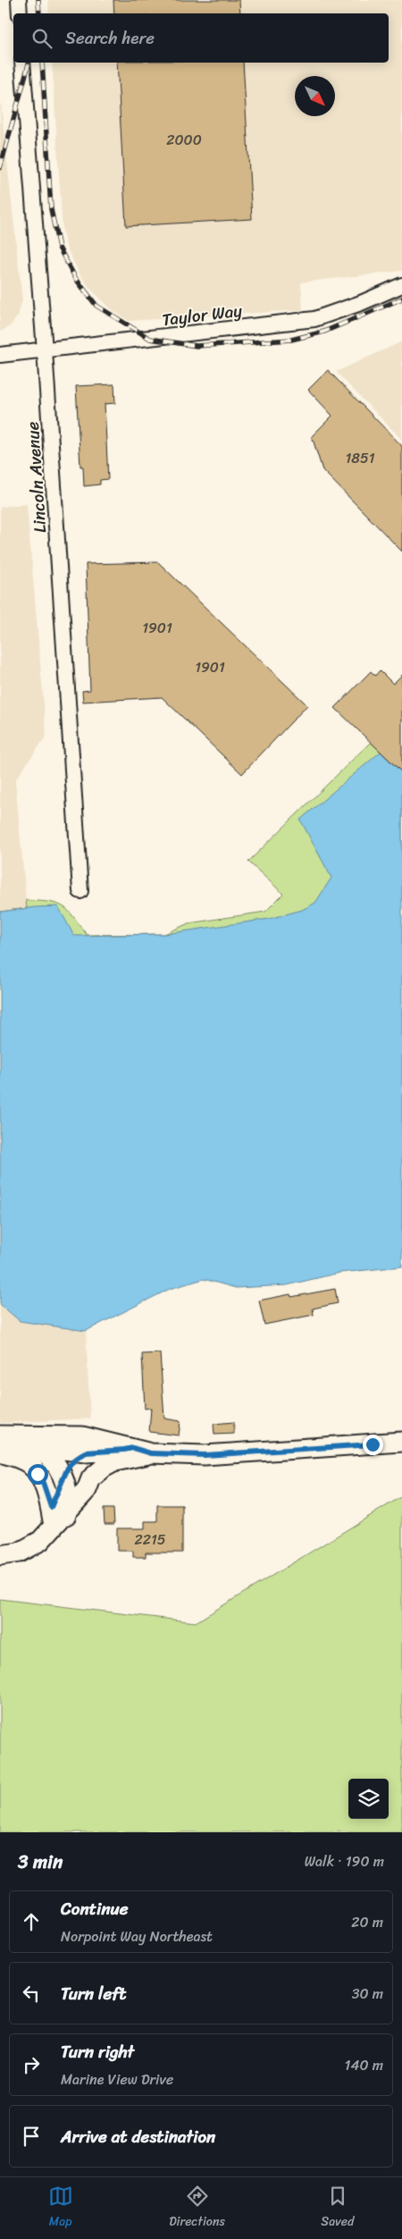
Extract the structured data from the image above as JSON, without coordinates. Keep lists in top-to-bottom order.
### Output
{
  "streets": {
    "street": ["Taylor Way", "Lincoln Avenue"]
  },
  "crossings": [
    ["Taylor Way", "Lincoln Avenue"]
  ],
  "house_numbers": [
    "2000",
    "1851",
    "1901",
    "1901",
    "2215"
  ],
  "north": "bottom right",
  "page": {
    "search": "Search here",
    "heading": ["3 min", "Walk · 190 m"],
    "list": [
      ["Continue", "Norpoint Way Northeast", "20 m"],
      ["Turn left", "30 m"],
      ["Turn right", "Marine View Drive", "140 m"],
      "Arrive at destination"
    ],
    "nav": ["Map", "Directions", "Saved"]
  }
}
